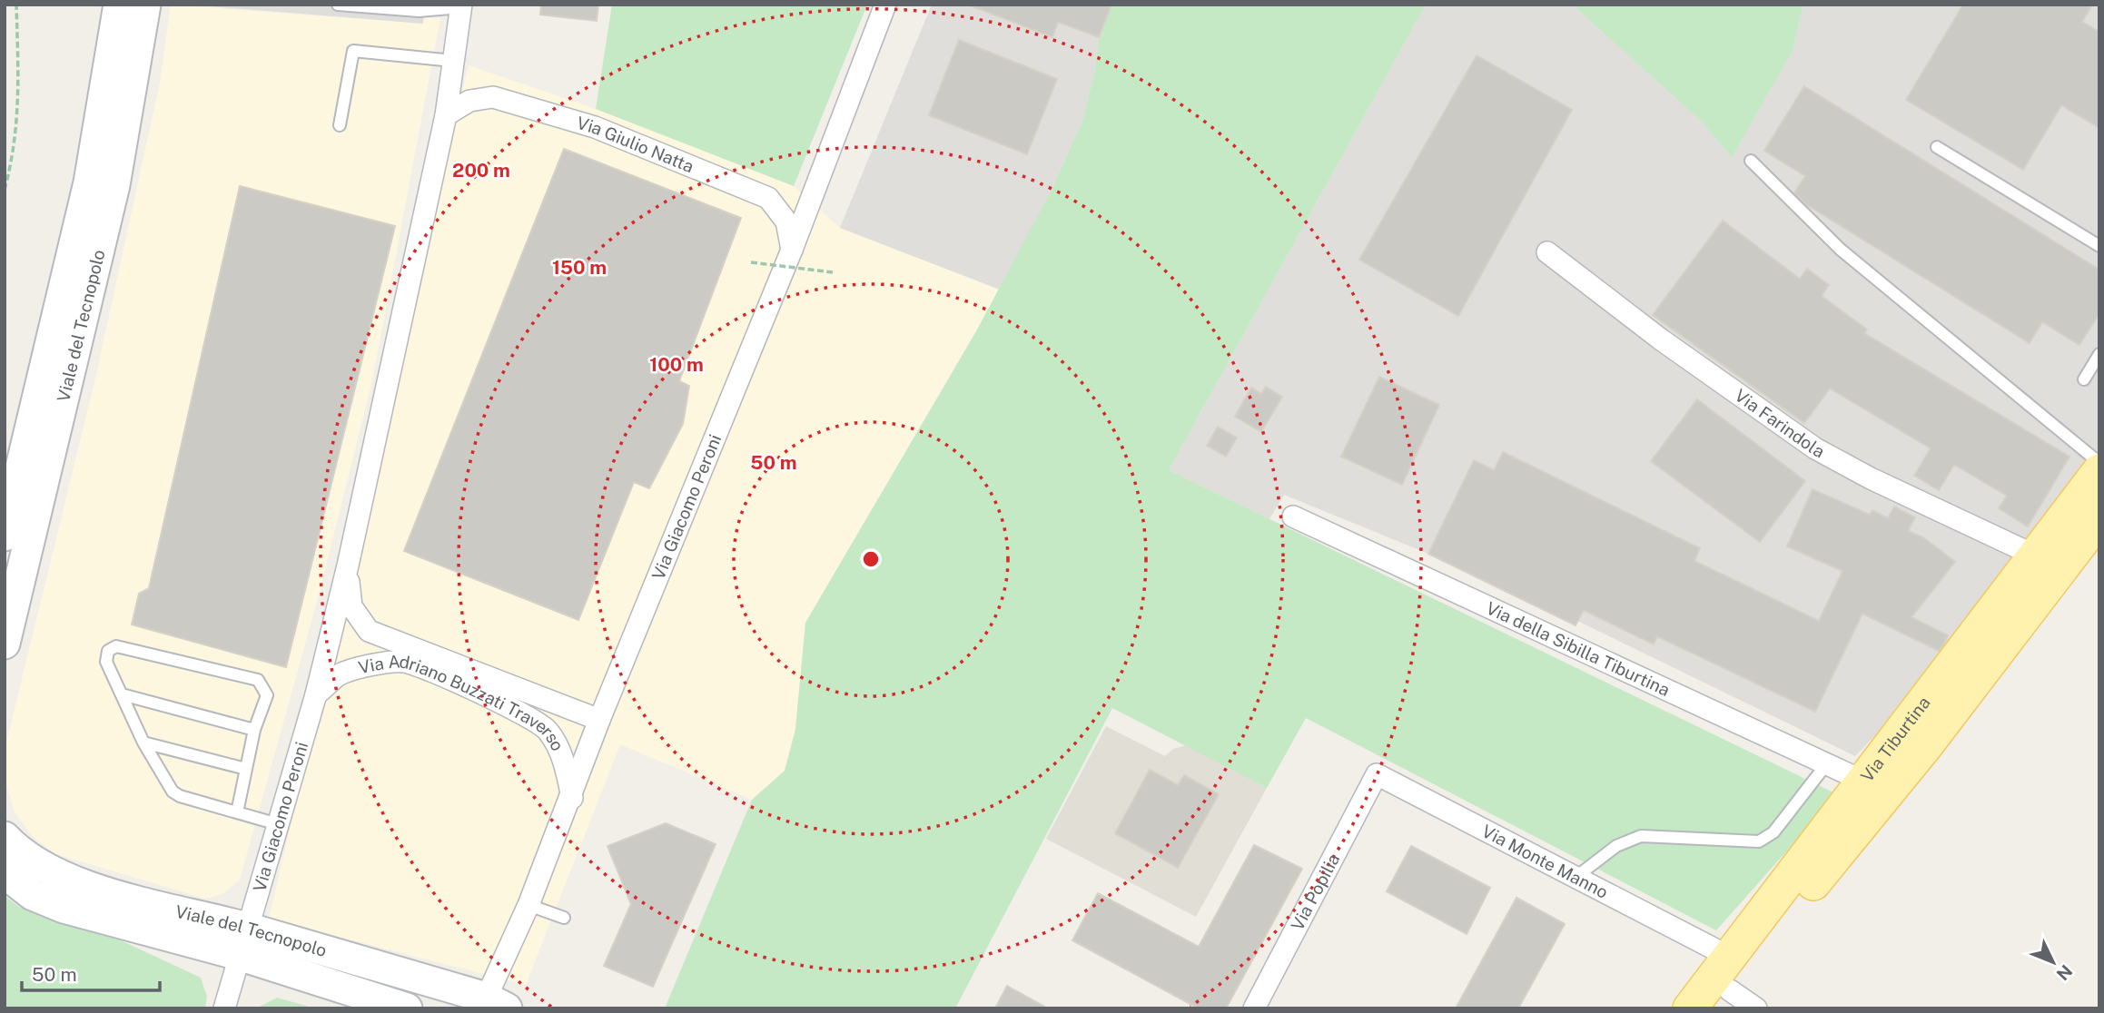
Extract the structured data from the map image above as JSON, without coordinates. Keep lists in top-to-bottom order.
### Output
{
  "streets": {
    "main road": ["Viale del Tecnopolo", "Via Tiburtina"],
    "street": [
      "Via Giulio Natta",
      "Via Farindola",
      "Via Giacomo Peroni",
      "Via della Sibilla Tiburtina",
      "Via Adriano Buzzati Traverso",
      "Via Monte Manno",
      "Via Popilia"
    ]
  },
  "crossings": [
    ["Via Giulio Natta", "Via Giacomo Peroni"],
    ["Viale del Tecnopolo", "Via Giacomo Peroni"],
    ["Via Farindola", "Via Tiburtina"],
    ["Via Giacomo Peroni", "Via Adriano Buzzati Traverso"],
    ["Via della Sibilla Tiburtina", "Via Tiburtina"],
    ["Via Monte Manno", "Via Popilia"]
  ],
  "scale_bar": "50 m",
  "north": "bottom right",
  "rings": [
    "200 m",
    "150 m",
    "100 m",
    "50 m"
  ]
}
